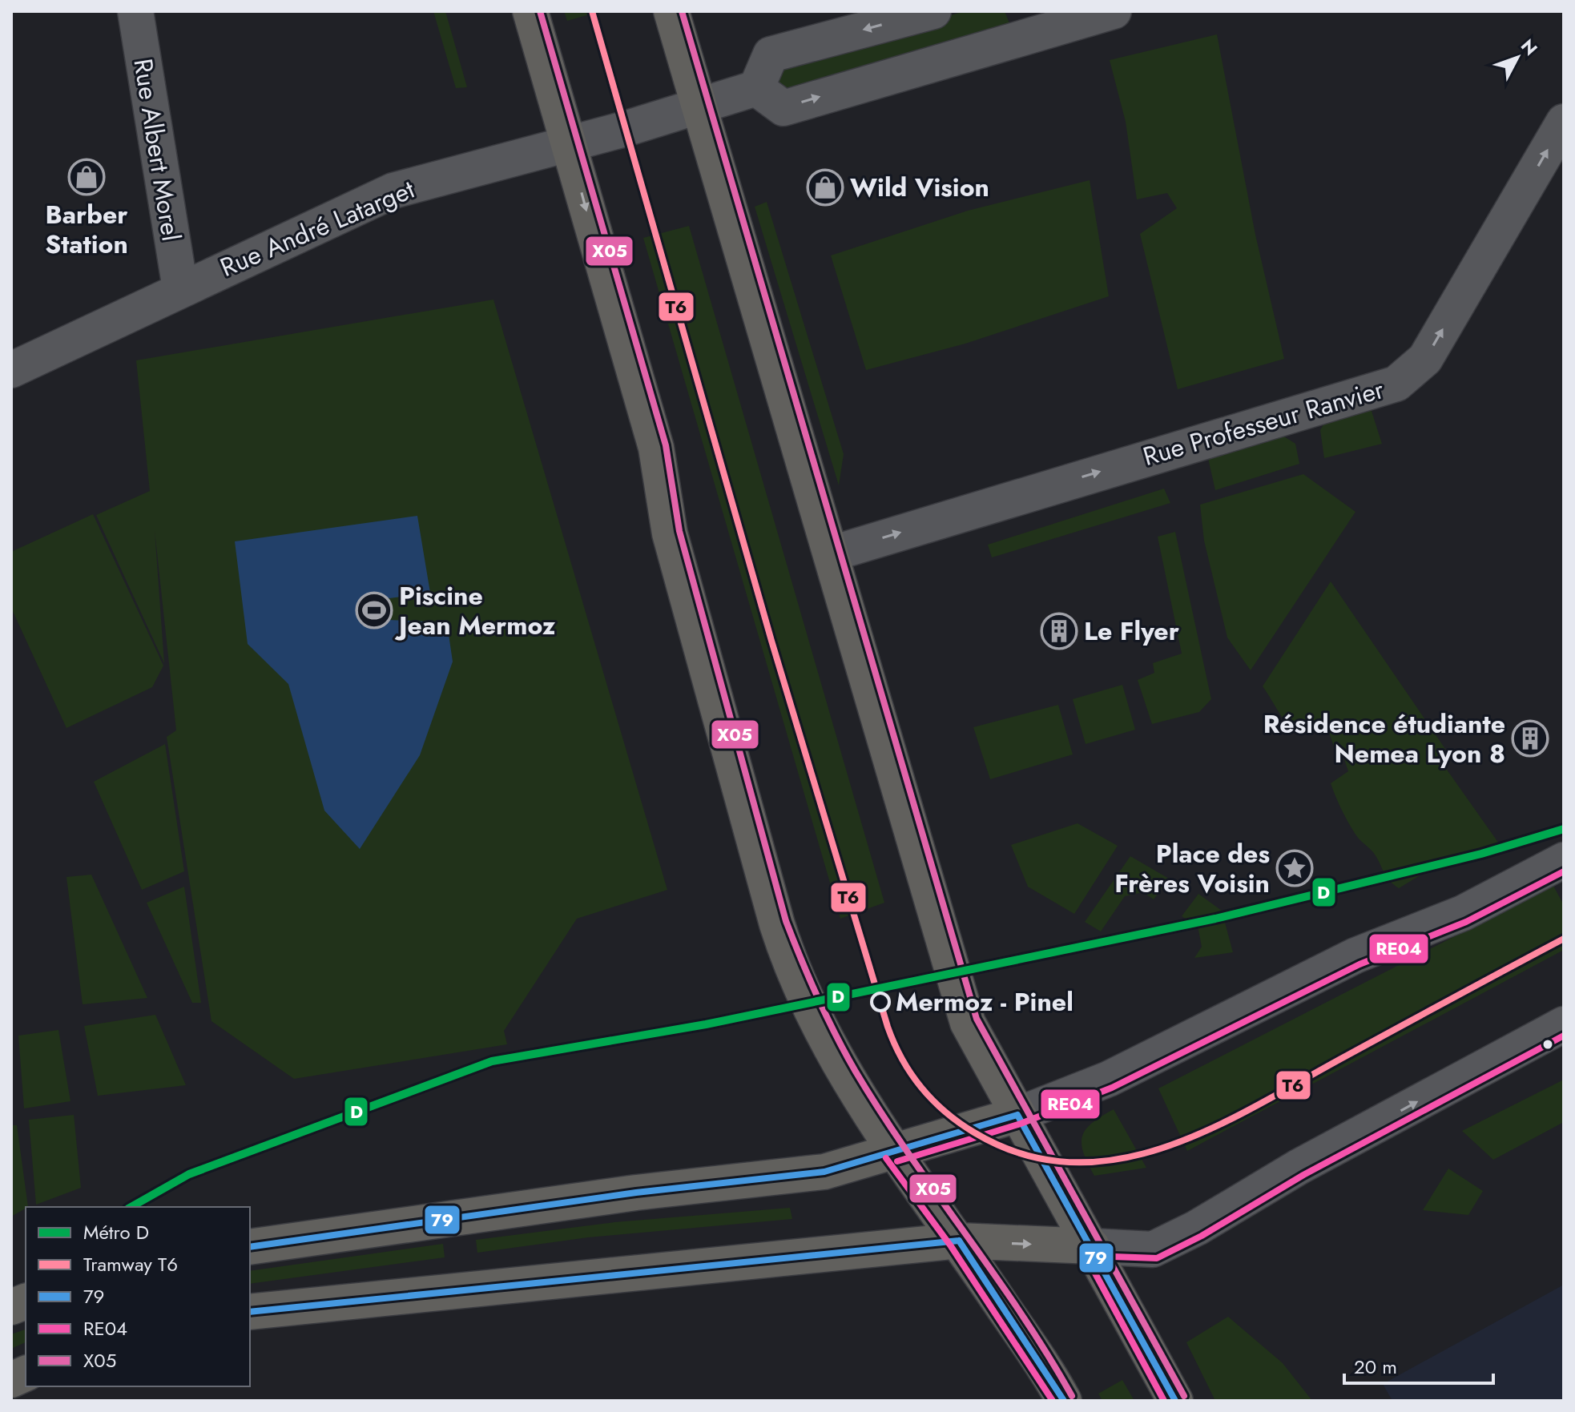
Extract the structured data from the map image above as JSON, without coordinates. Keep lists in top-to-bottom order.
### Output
{
  "streets": {
    "street": ["Rue Albert Morel", "Rue André Latarget", "Rue Professeur Ranvier"]
  },
  "crossings": [
    ["Rue Albert Morel", "Rue André Latarget"]
  ],
  "one_way": ["Rue Professeur Ranvier"],
  "places": {
    "shop": ["Barber Station", "Wild Vision"],
    "sports": ["Piscine Jean Mermoz"],
    "building": ["Le Flyer", "Résidence étudiante Nemea Lyon 8"],
    "place": ["Place des Frères Voisin"],
    "other": ["Mermoz - Pinel"]
  },
  "lines": [
    "tram line T6",
    "transit line X05",
    "metro line D",
    "transit line RE04",
    "transit line 79"
  ],
  "legend": [
    "Métro D",
    "Tramway T6",
    "79",
    "RE04",
    "X05"
  ],
  "scale_bar": "20 m",
  "north": "top right"
}
